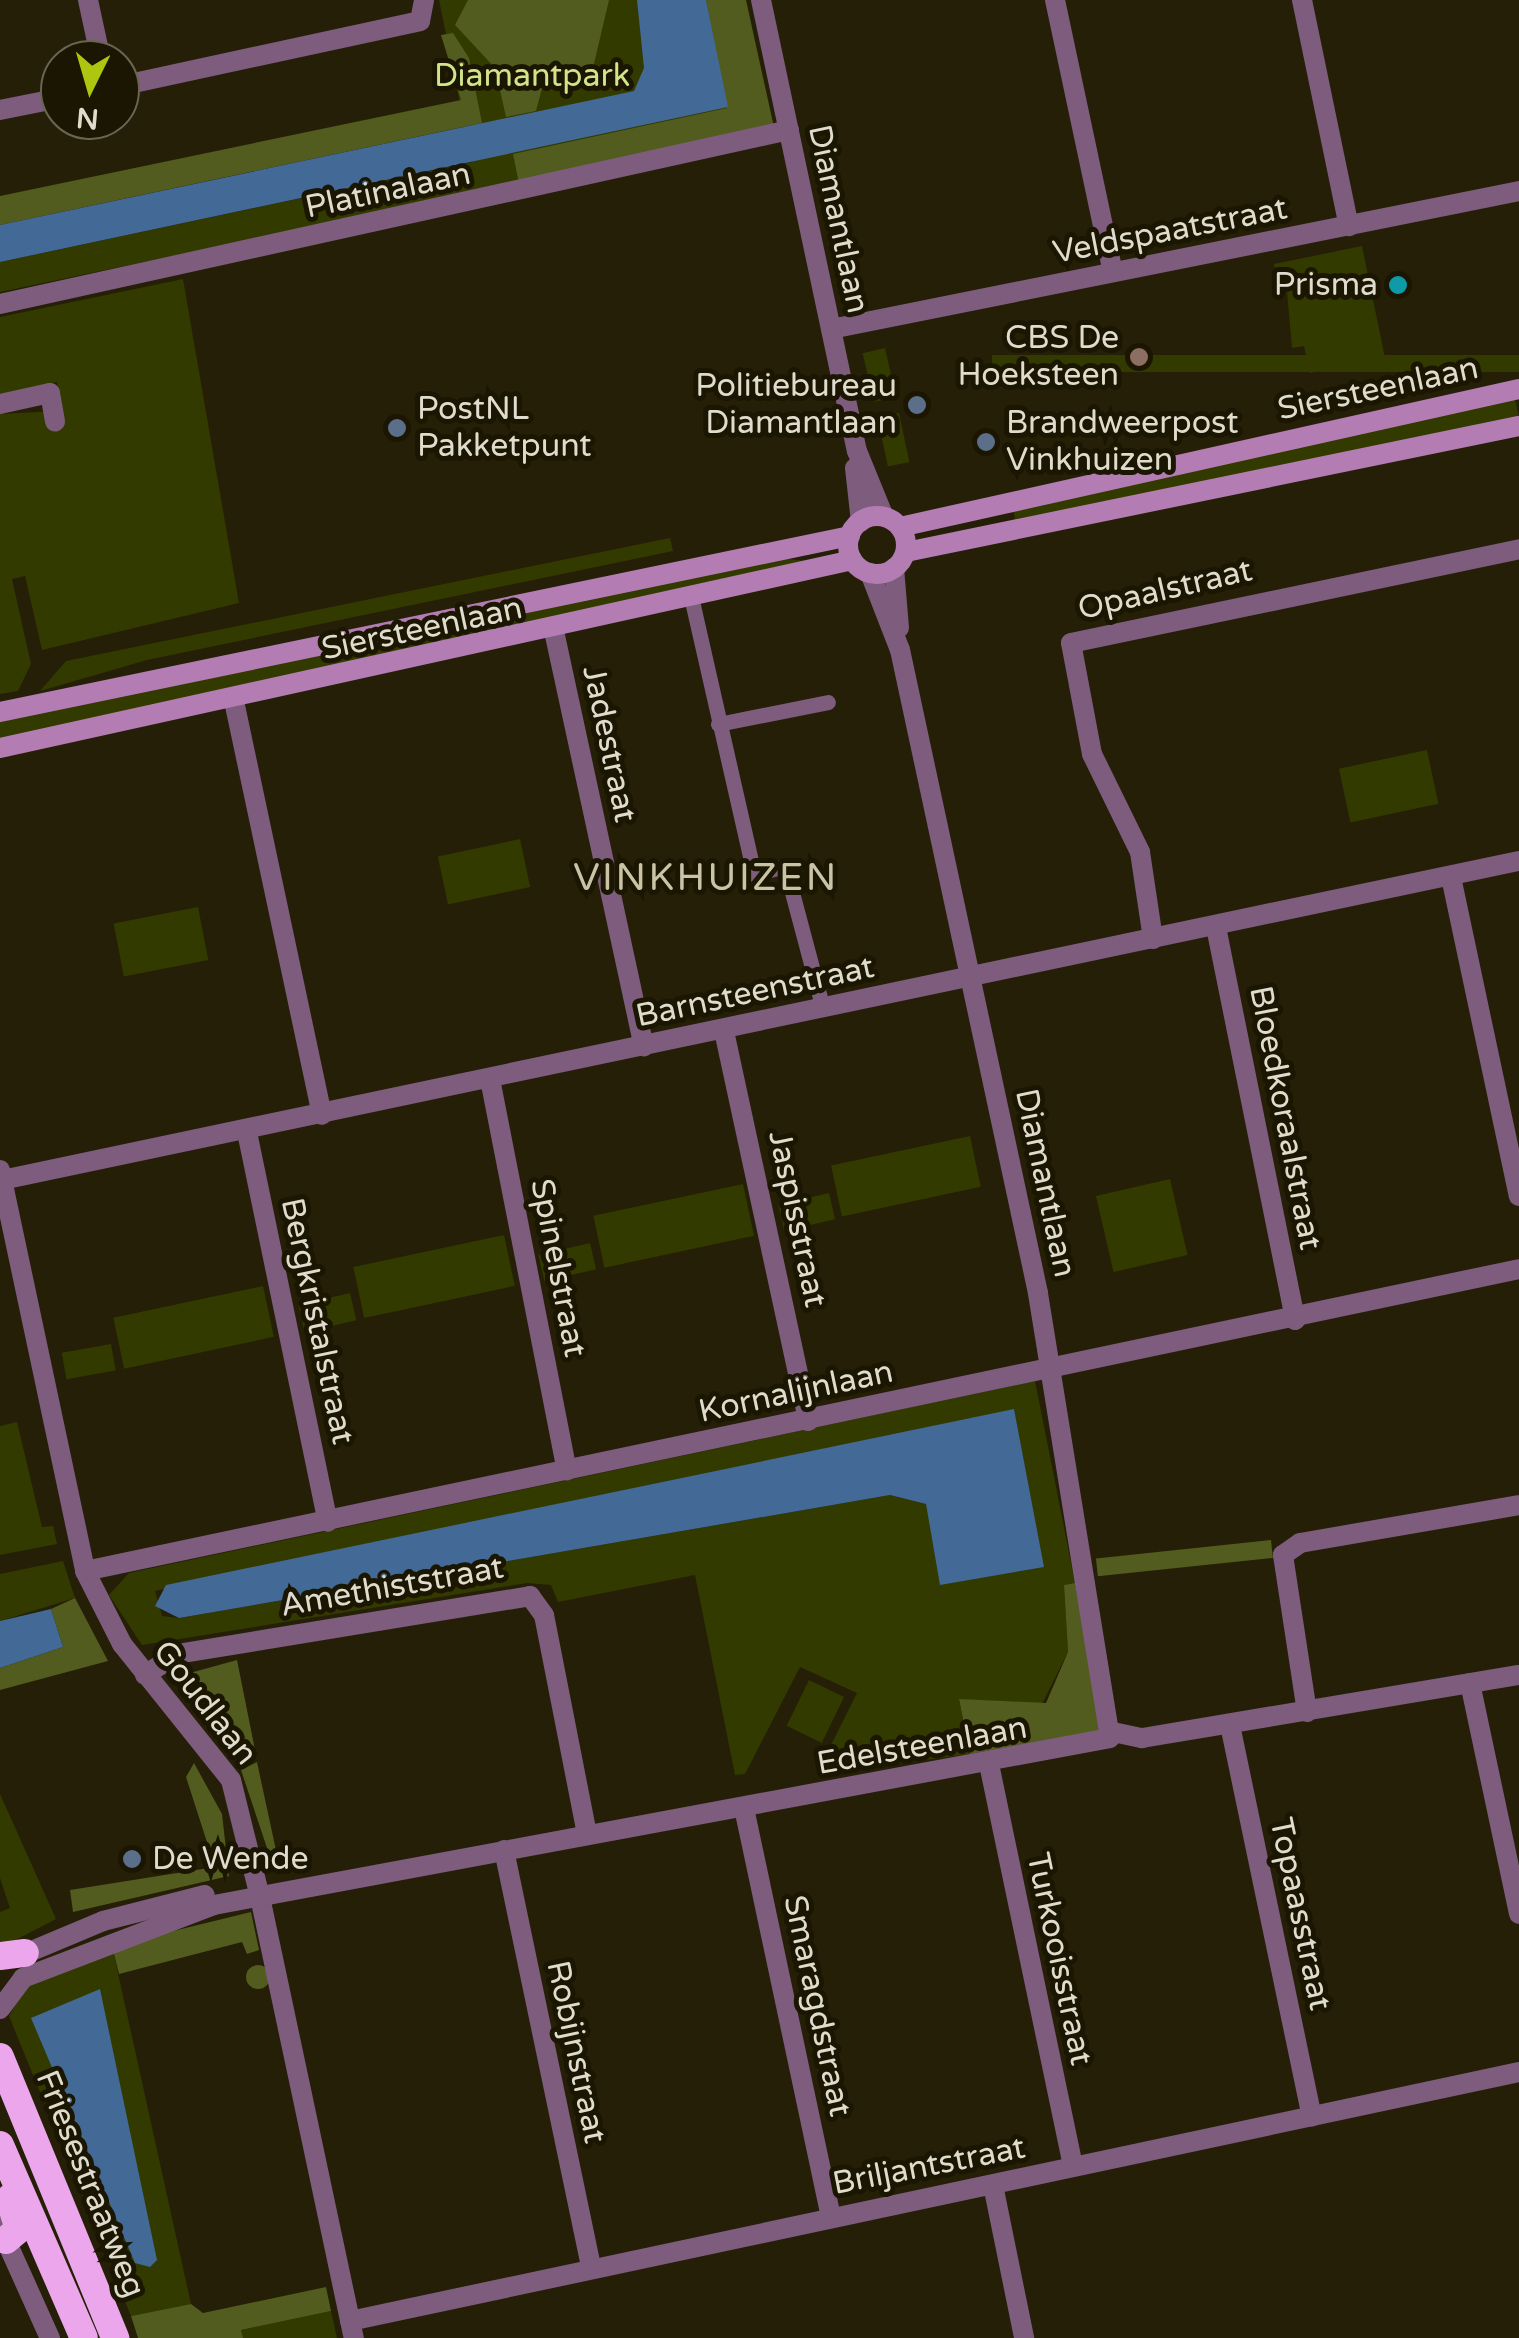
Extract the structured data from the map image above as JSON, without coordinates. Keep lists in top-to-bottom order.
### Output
{
  "streets": {
    "highway": ["Friesestraatweg"],
    "main road": ["Siersteenlaan"],
    "street": [
      "Platinalaan",
      "Diamantlaan",
      "Veldspaatstraat",
      "Opaalstraat",
      "Jadestraat",
      "Barnsteenstraat",
      "Bloedkoraalstraat",
      "Jaspisstraat",
      "Spinelstraat",
      "Bergkristalstraat",
      "Kornalijnlaan",
      "Amethiststraat",
      "Goudlaan",
      "Edelsteenlaan",
      "Topaasstraat",
      "Turkooisstraat",
      "Smaragdstraat",
      "Robijnstraat",
      "Briljantstraat"
    ]
  },
  "crossings": [
    ["Platinalaan", "Diamantlaan"],
    ["Diamantlaan", "Veldspaatstraat"],
    ["Diamantlaan", "Siersteenlaan"],
    ["Diamantlaan", "Barnsteenstraat"],
    ["Diamantlaan", "Kornalijnlaan"],
    ["Diamantlaan", "Edelsteenlaan"],
    ["Siersteenlaan", "Jadestraat"],
    ["Opaalstraat", "Barnsteenstraat"],
    ["Jadestraat", "Barnsteenstraat"],
    ["Barnsteenstraat", "Bloedkoraalstraat"],
    ["Barnsteenstraat", "Jaspisstraat"],
    ["Barnsteenstraat", "Spinelstraat"],
    ["Barnsteenstraat", "Bergkristalstraat"],
    ["Barnsteenstraat", "Goudlaan"],
    ["Bloedkoraalstraat", "Kornalijnlaan"],
    ["Jaspisstraat", "Kornalijnlaan"],
    ["Spinelstraat", "Kornalijnlaan"],
    ["Bergkristalstraat", "Kornalijnlaan"],
    ["Kornalijnlaan", "Goudlaan"],
    ["Amethiststraat", "Goudlaan"],
    ["Amethiststraat", "Edelsteenlaan"],
    ["Goudlaan", "Edelsteenlaan"],
    ["Goudlaan", "Briljantstraat"],
    ["Edelsteenlaan", "Topaasstraat"],
    ["Edelsteenlaan", "Turkooisstraat"],
    ["Edelsteenlaan", "Smaragdstraat"],
    ["Edelsteenlaan", "Robijnstraat"],
    ["Topaasstraat", "Briljantstraat"],
    ["Turkooisstraat", "Briljantstraat"],
    ["Smaragdstraat", "Briljantstraat"],
    ["Robijnstraat", "Briljantstraat"]
  ],
  "districts": ["VINKHUIZEN"],
  "parks": ["Diamantpark"],
  "places": [
    "Prisma",
    "CBS De Hoeksteen",
    "Politiebureau Diamantlaan",
    "PostNL Pakketpunt",
    "Brandweerpost Vinkhuizen",
    "De Wende"
  ],
  "north": "bottom"
}
